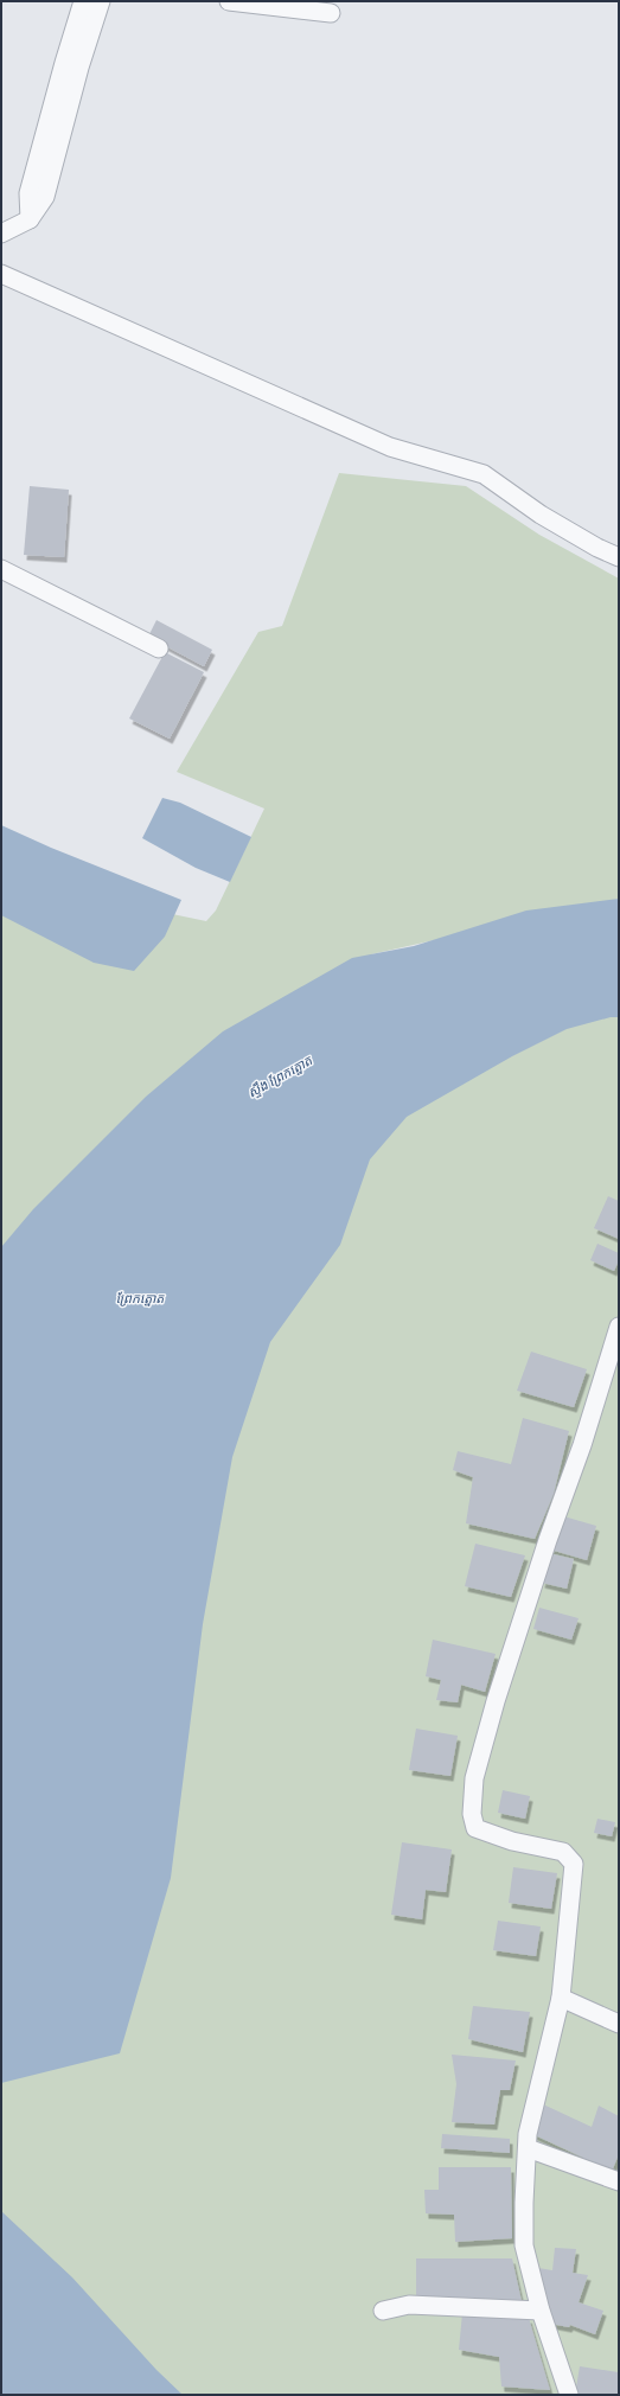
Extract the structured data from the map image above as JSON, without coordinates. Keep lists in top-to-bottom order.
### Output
{
  "water": ["ស្ទឹង ព្រែកត្នោត", "ព្រែកត្នោត"]
}
